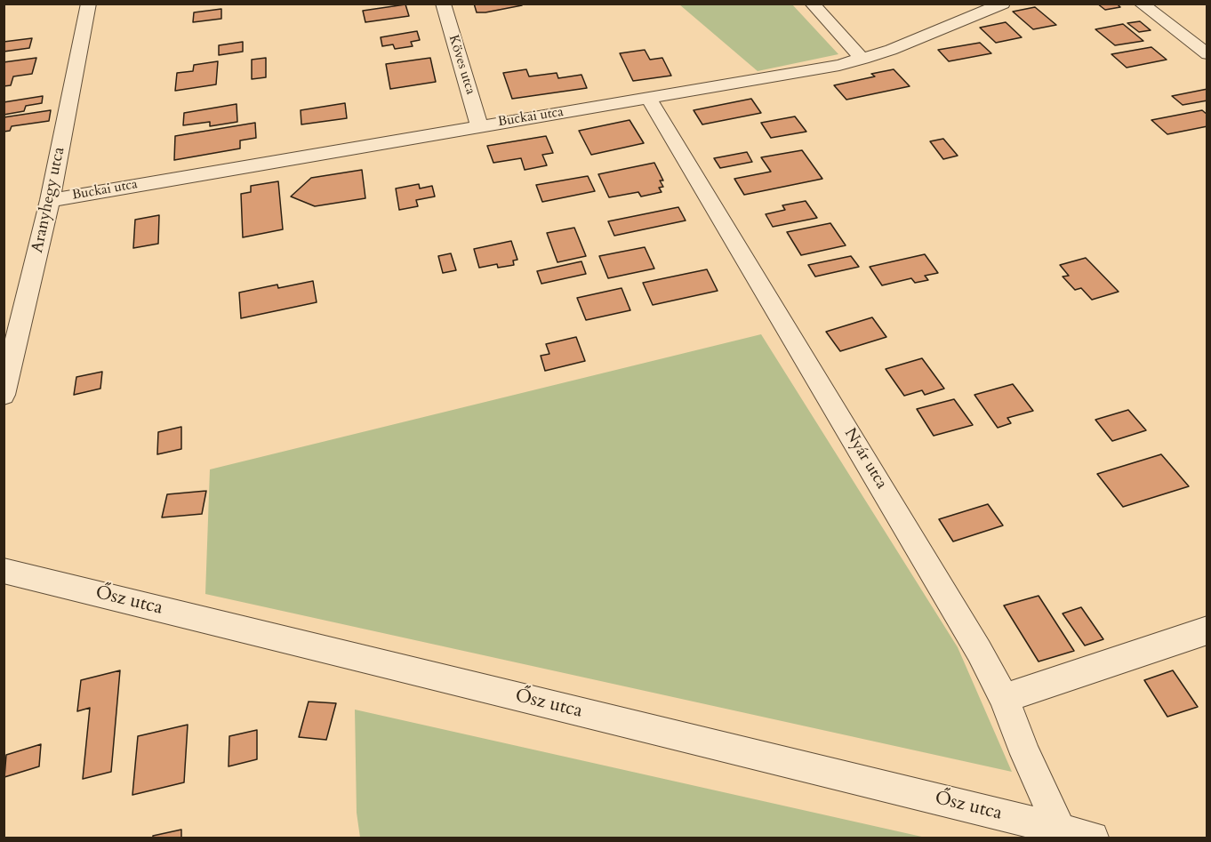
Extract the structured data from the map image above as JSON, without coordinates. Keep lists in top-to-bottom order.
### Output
{
  "streets": {
    "street": [
      "Köves utca",
      "Buckai utca",
      "Aranyhegy utca",
      "Nyár utca",
      "Ősz utca"
    ]
  },
  "crossings": [
    ["Köves utca", "Buckai utca"],
    ["Buckai utca", "Aranyhegy utca"],
    ["Buckai utca", "Nyár utca"],
    ["Nyár utca", "Ősz utca"]
  ]
}
